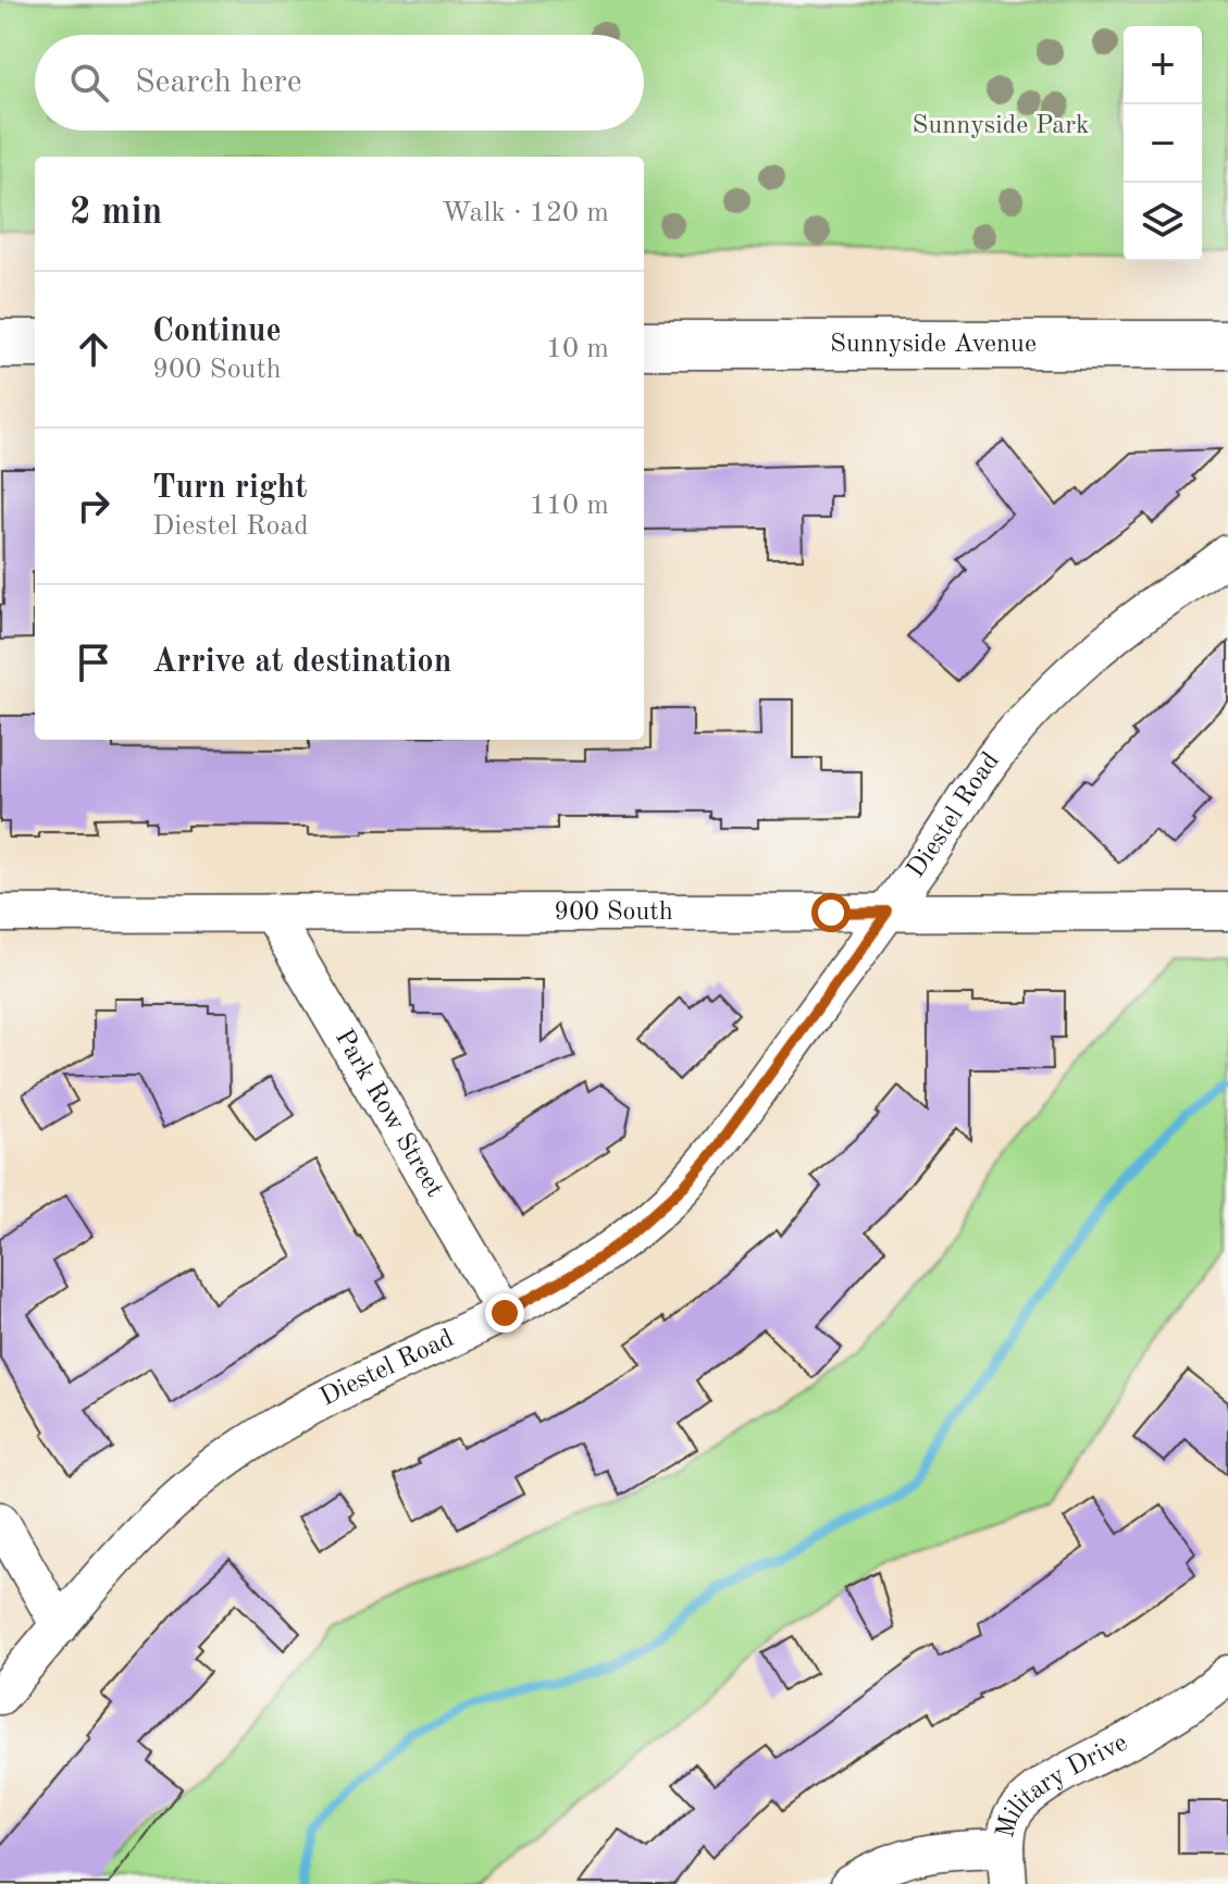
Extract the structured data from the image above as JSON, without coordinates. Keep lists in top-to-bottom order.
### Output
{
  "streets": {
    "main road": ["Sunnyside Avenue"],
    "street": [
      "Diestel Road",
      "900 South",
      "Park Row Street",
      "Military Drive"
    ]
  },
  "crossings": [
    ["Diestel Road", "900 South"],
    ["Diestel Road", "Park Row Street"],
    ["900 South", "Park Row Street"]
  ],
  "parks": ["Sunnyside Park"],
  "page": {
    "map_buttons": ["+", "−"],
    "search": "Search here",
    "heading": ["2 min", "Walk · 120 m"],
    "list": [
      ["Continue", "900 South", "10 m"],
      ["Turn right", "Diestel Road", "110 m"],
      "Arrive at destination"
    ]
  }
}
